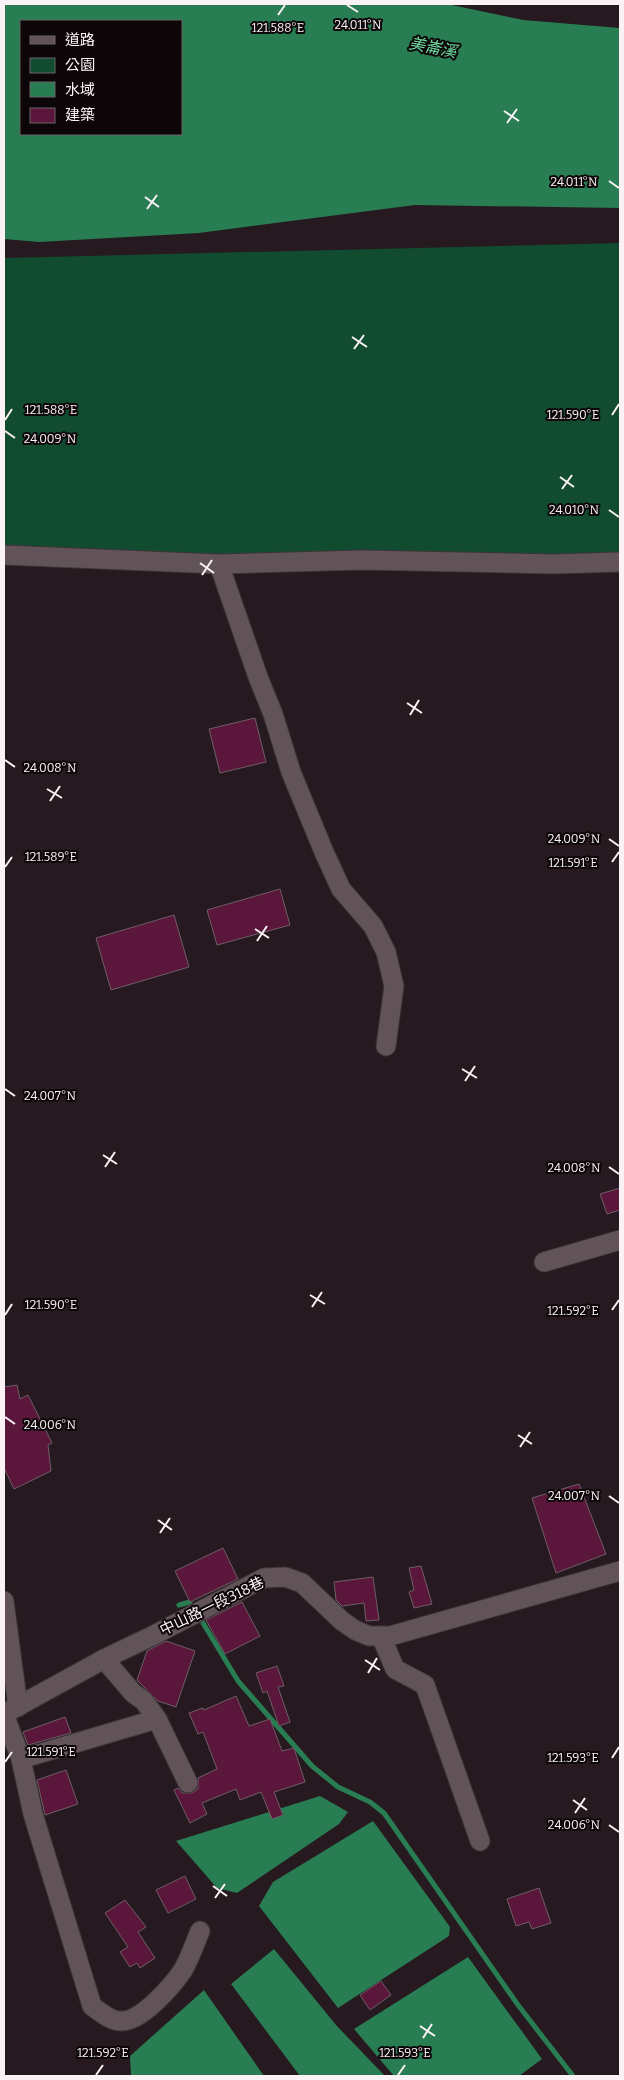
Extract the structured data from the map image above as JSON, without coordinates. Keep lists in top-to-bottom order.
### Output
{
  "streets": {
    "street": ["中山路一段318巷"]
  },
  "water": ["美崙溪"],
  "legend": [
    "道路",
    "公園",
    "水域",
    "建築"
  ],
  "coordinates": [
    "24.011°N",
    "121.588°E",
    "121.590°E",
    "24.009°N",
    "24.010°N",
    "24.008°N",
    "121.589°E",
    "121.591°E",
    "24.007°N",
    "121.592°E",
    "24.006°N",
    "121.593°E"
  ]
}
